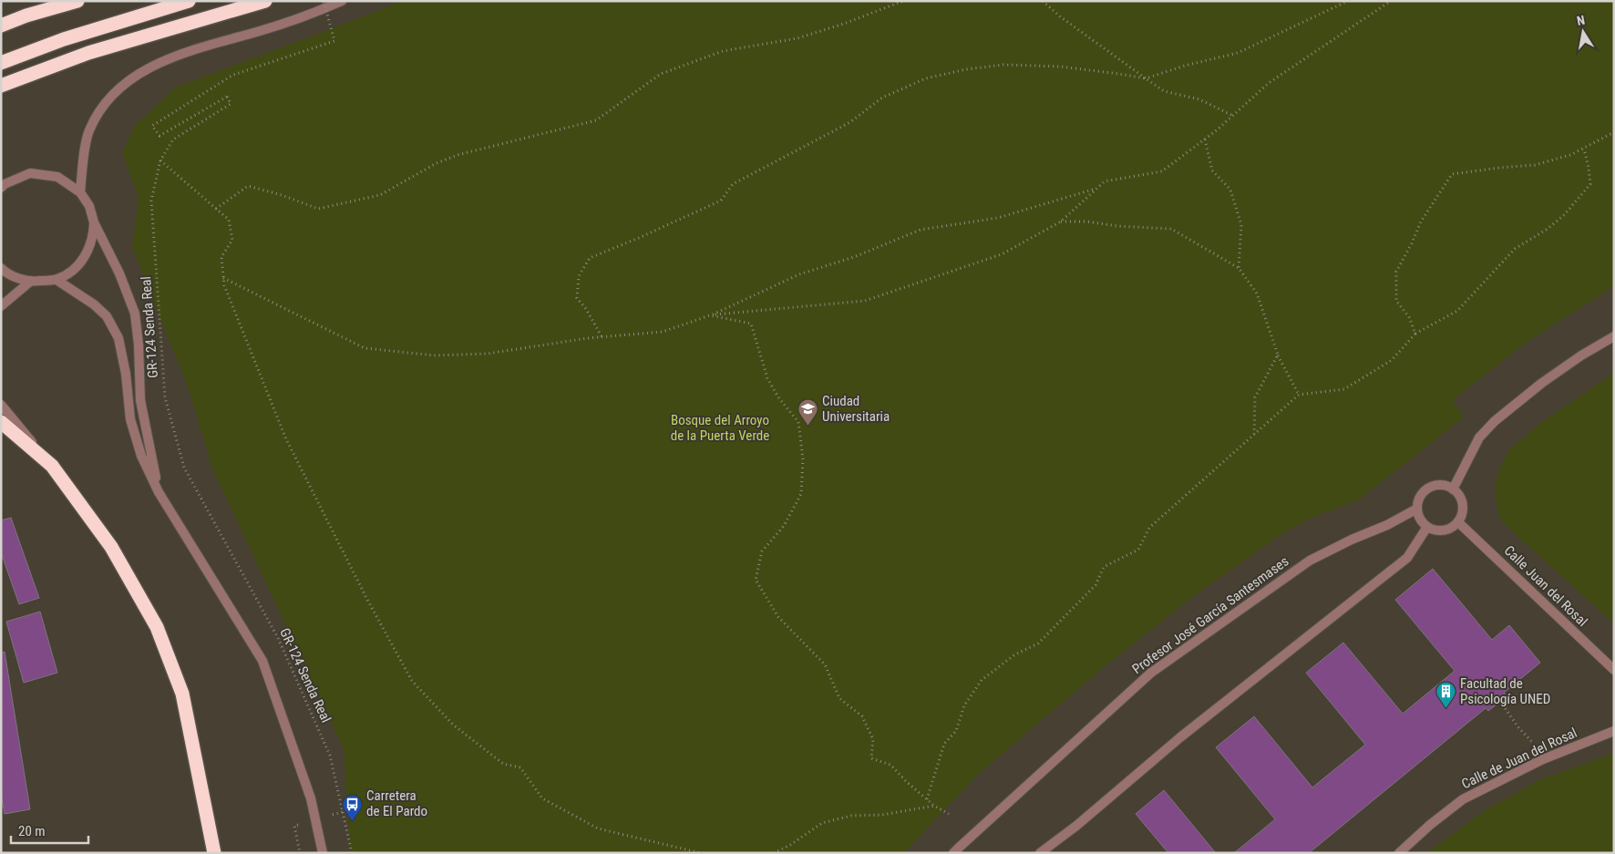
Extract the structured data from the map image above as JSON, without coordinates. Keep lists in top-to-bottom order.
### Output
{
  "streets": {
    "street": ["Calle Juan del Rosal", "Profesor José García Santesmases", "Calle de Juan del Rosal"],
    "path": ["GR-124 Senda Real"]
  },
  "crossings": [
    ["Calle Juan del Rosal", "Profesor José García Santesmases"]
  ],
  "parks": ["Bosque del Arroyo de la Puerta Verde"],
  "places": {
    "school or university": ["Ciudad Universitaria"],
    "building": ["Facultad de Psicología UNED"],
    "bus stop": ["Carretera de El Pardo"]
  },
  "scale_bar": "20 m",
  "north": "top"
}
